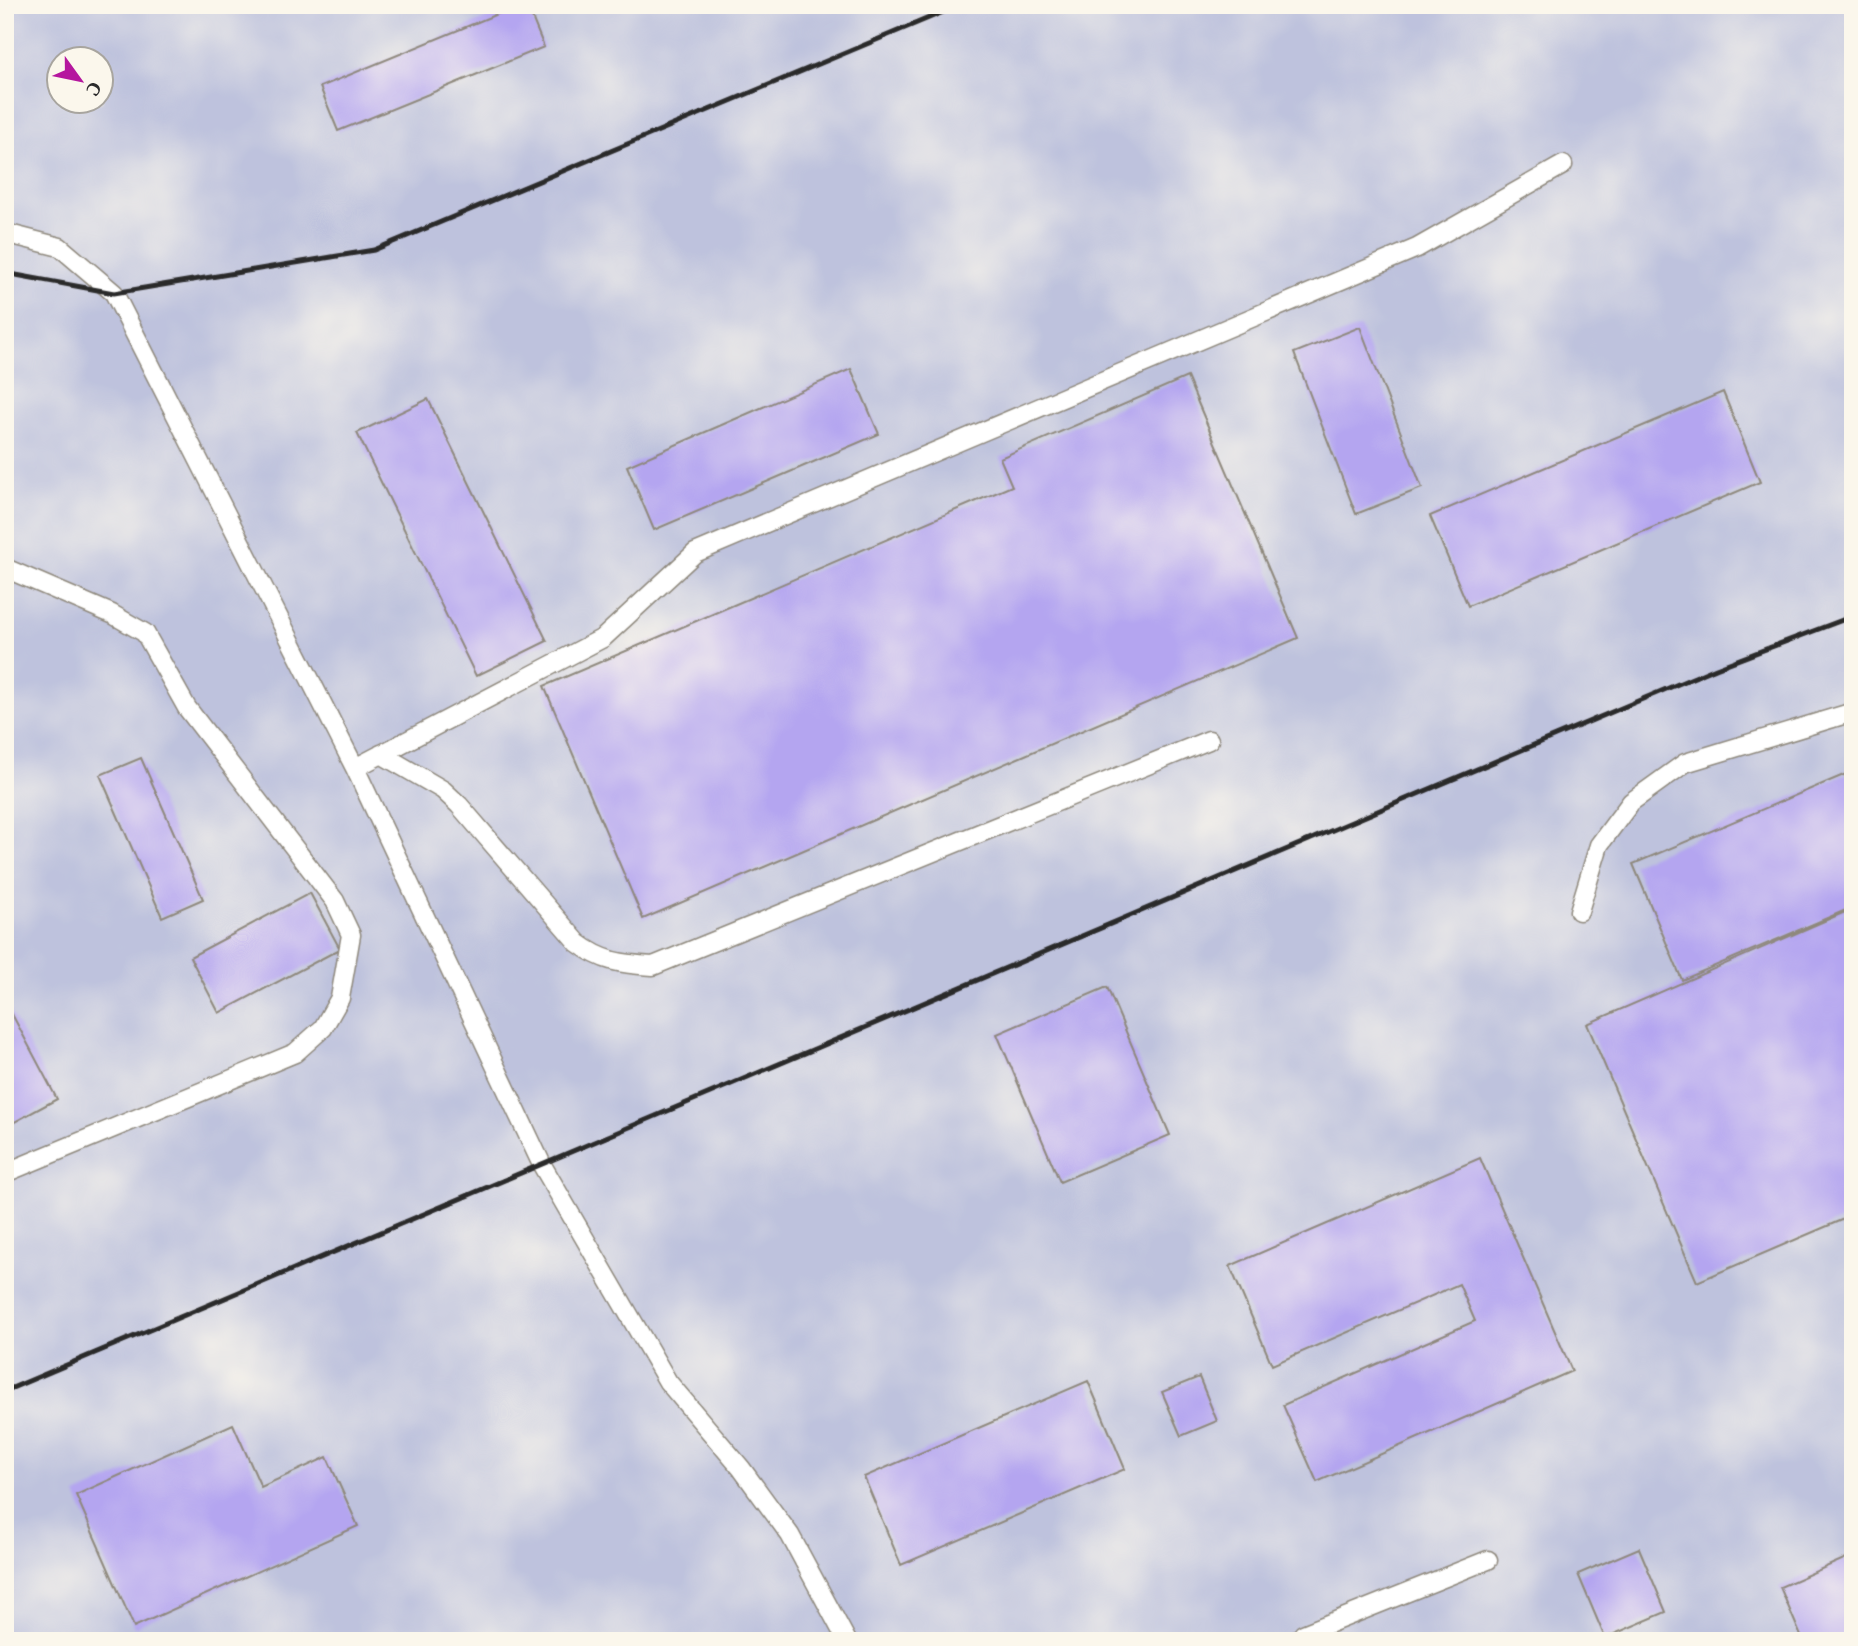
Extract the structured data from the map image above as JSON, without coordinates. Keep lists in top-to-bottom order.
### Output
{
  "north": "bottom right"
}
